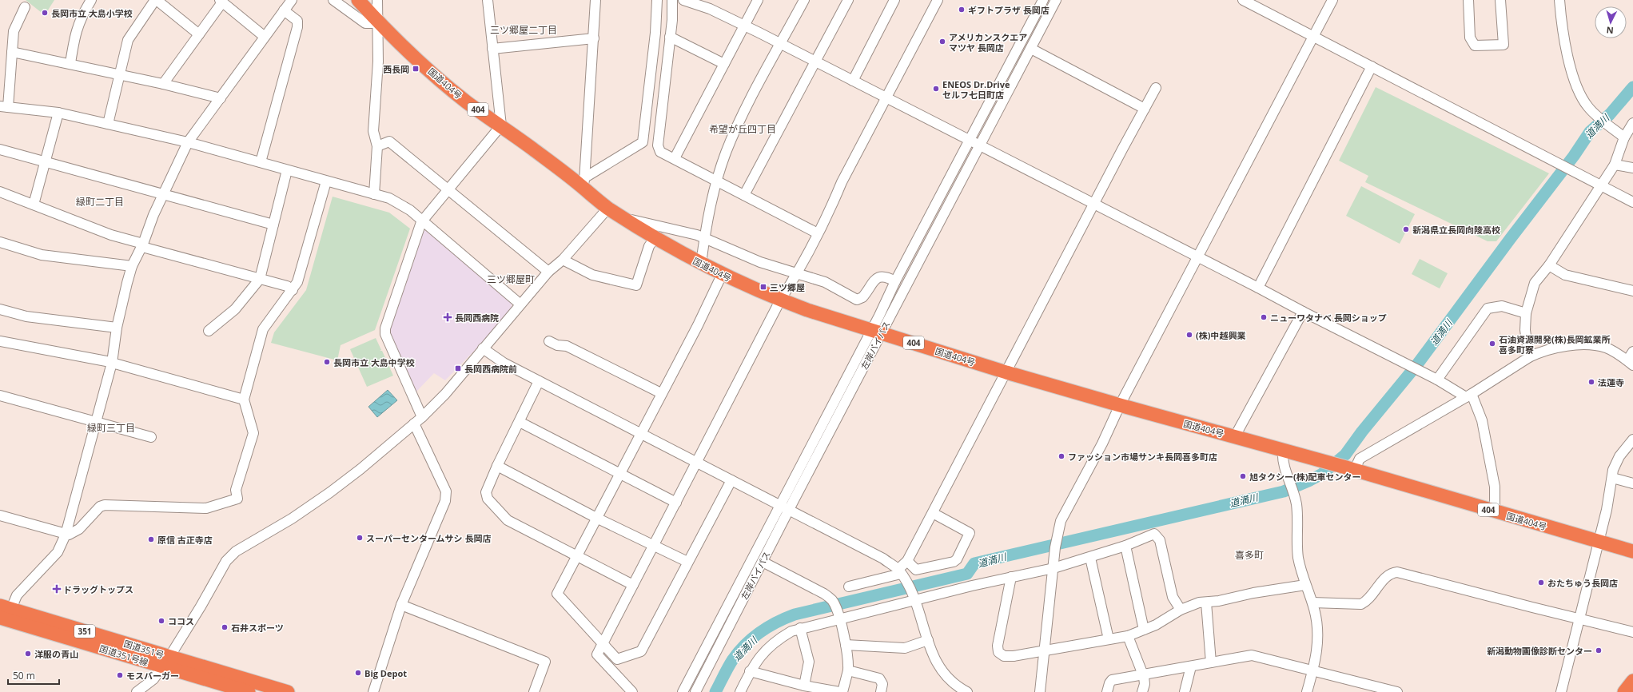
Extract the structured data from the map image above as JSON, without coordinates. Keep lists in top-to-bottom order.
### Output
{
  "streets": {
    "highway": [
      "国道404号",
      "404",
      "351",
      "国道351号",
      "国道351号線"
    ],
    "street": ["左岸バイパス"]
  },
  "crossings": [
    ["国道404号", "左岸バイパス"],
    ["国道351号", "国道351号線"]
  ],
  "districts": [
    "三ツ郷屋二丁目",
    "希望が丘四丁目",
    "緑町二丁目",
    "三ツ郷屋町",
    "緑町三丁目",
    "喜多町"
  ],
  "water": ["道満川"],
  "places": {
    "other": [
      "ギフトプラザ 長岡店",
      "長岡市立 大島小学校",
      "アメリカンスクエア マツヤ 長岡店",
      "ENEOS Dr.Drive セルフ七日町店",
      "新潟県立長岡向陵高校",
      "ニューワタナベ 長岡ショップ",
      "(株)中越興業",
      "石油資源開発(株)長岡鉱業所 喜多町寮",
      "長岡市立 大島中学校",
      "法蓮寺",
      "ファッション市場サンキ長岡喜多町店",
      "旭タクシー(株)配車センター",
      "スーパーセンタームサシ 長岡店",
      "原信 古正寺店",
      "おたちゅう長岡店",
      "ココス",
      "石井スポーツ",
      "新潟動物画像診断センター",
      "洋服の青山",
      "Big Depot",
      "モスバーガー"
    ],
    "transit": ["西長岡", "三ツ郷屋", "長岡西病院前"],
    "health": ["長岡西病院", "ドラッグトップス"]
  },
  "scale_bar": "50 m",
  "north": "bottom"
}
